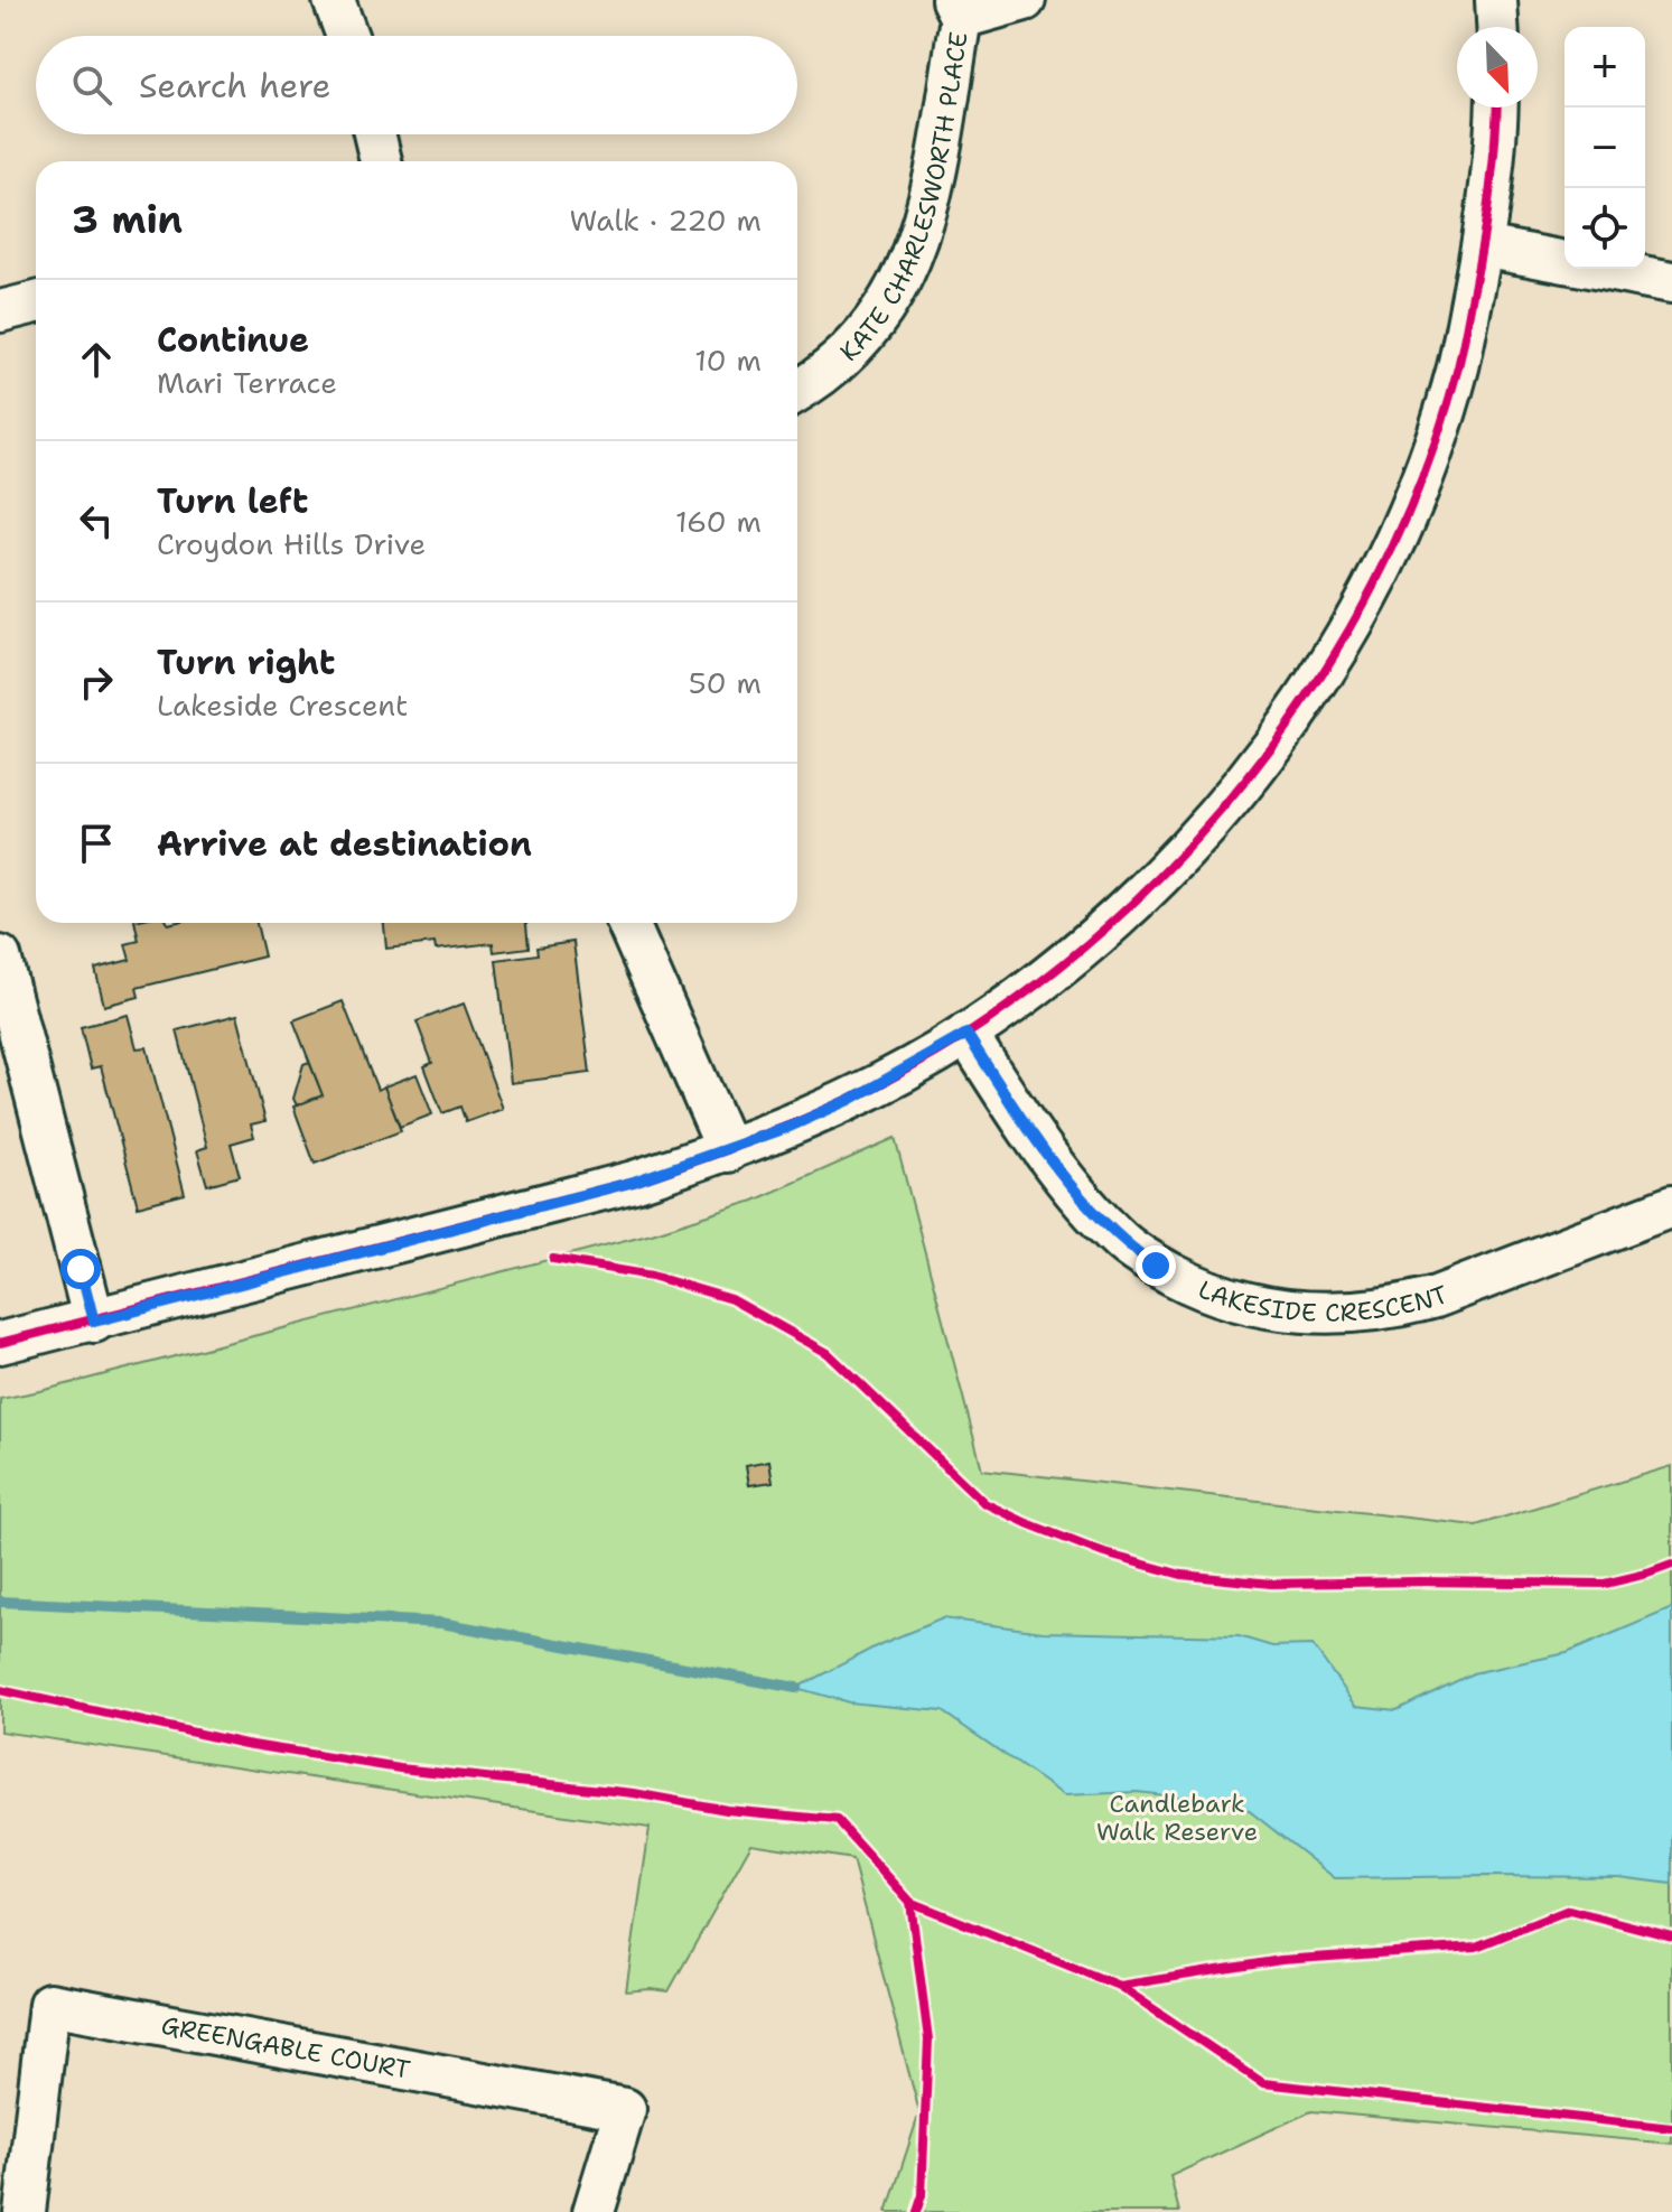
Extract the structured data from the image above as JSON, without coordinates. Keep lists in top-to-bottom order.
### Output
{
  "streets": {
    "street": ["KATE CHARLESWORTH PLACE", "LAKESIDE CRESCENT", "GREENGABLE COURT"]
  },
  "parks": ["Candlebark Walk Reserve"],
  "north": "bottom right",
  "page": {
    "map_buttons": ["+", "−"],
    "search": "Search here",
    "heading": ["3 min", "Walk · 220 m"],
    "list": [
      ["Continue", "Mari Terrace", "10 m"],
      ["Turn left", "Croydon Hills Drive", "160 m"],
      ["Turn right", "Lakeside Crescent", "50 m"],
      "Arrive at destination"
    ]
  }
}
